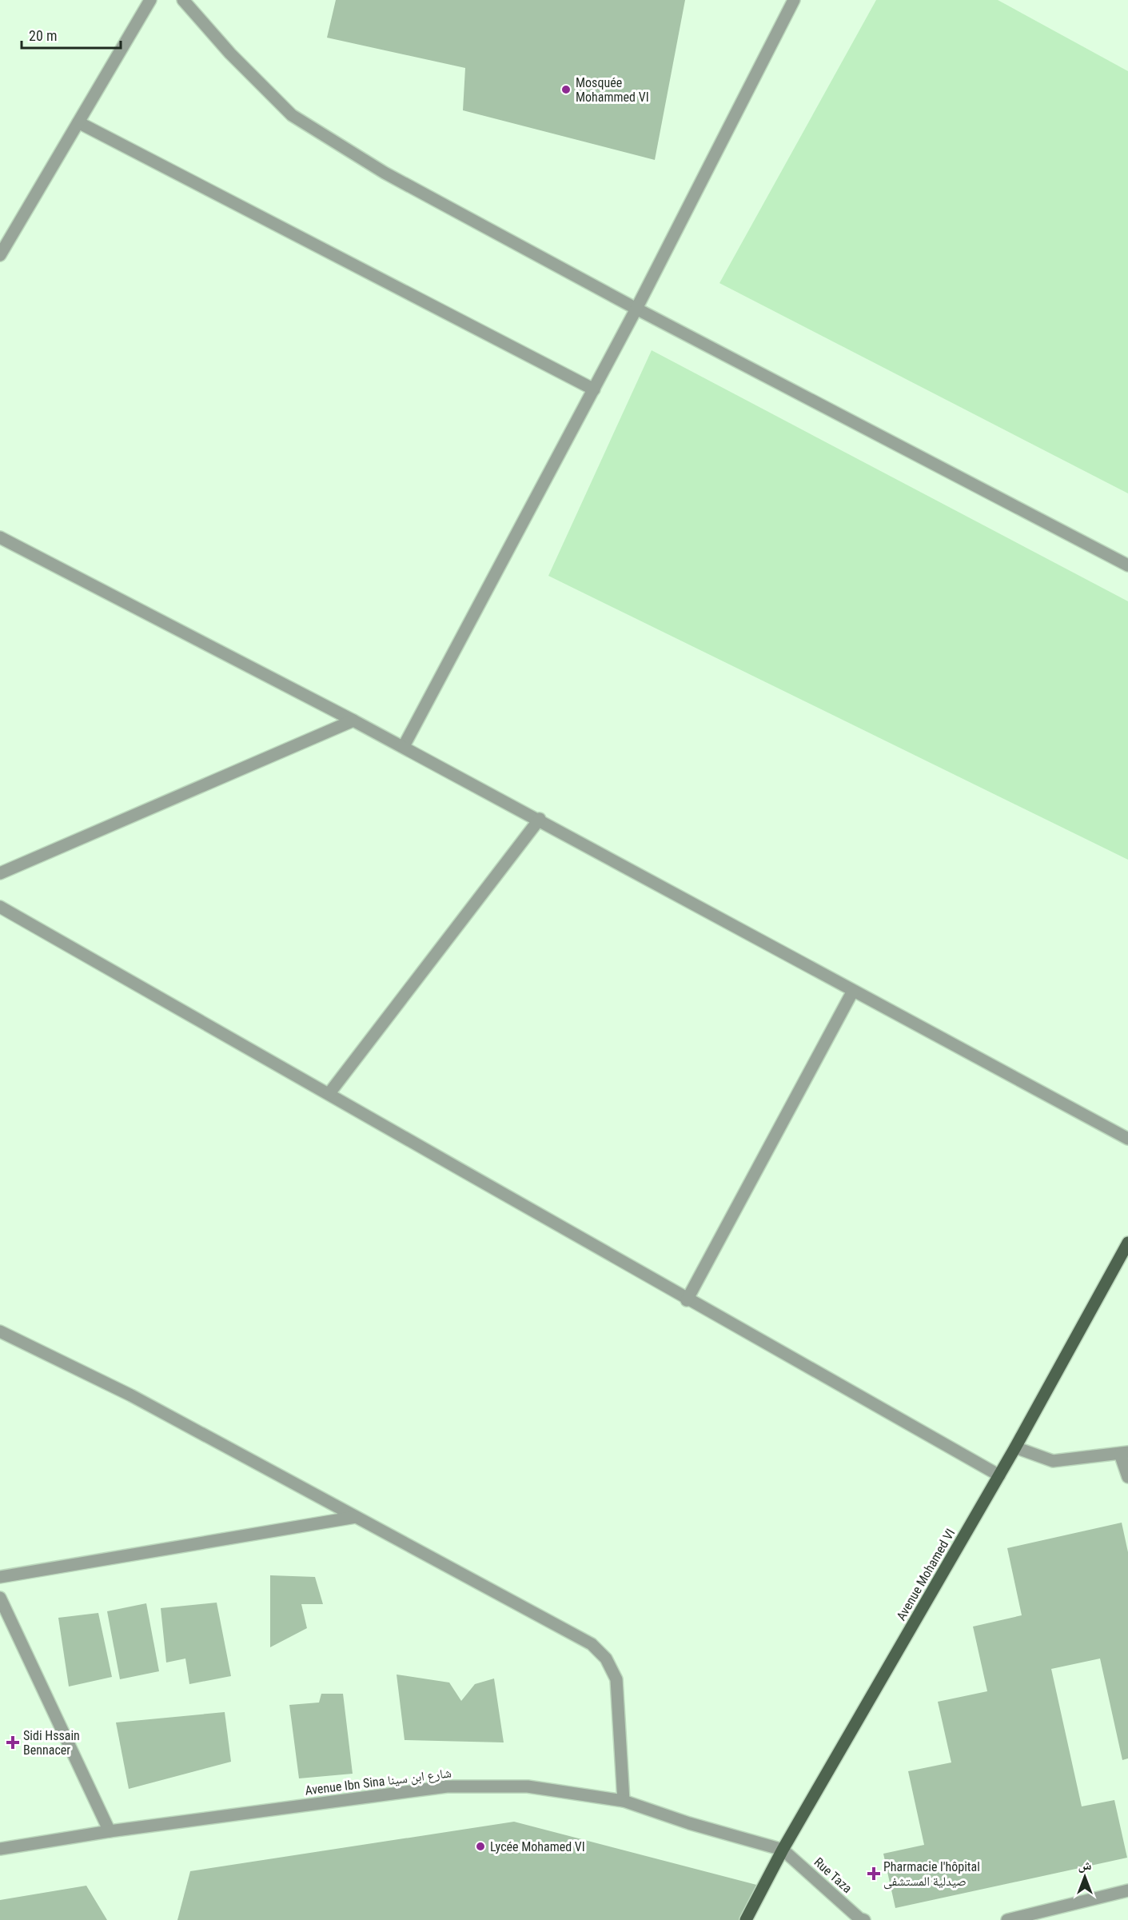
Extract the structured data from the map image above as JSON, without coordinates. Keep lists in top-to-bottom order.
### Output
{
  "streets": {
    "main road": ["Avenue Mohamed VI"],
    "street": ["Avenue Ibn Sina شارع ابن سينا", "Rue Taza"]
  },
  "crossings": [
    ["Avenue Mohamed VI", "Avenue Ibn Sina شارع ابن سينا"],
    ["Avenue Mohamed VI", "Rue Taza"],
    ["Avenue Ibn Sina شارع ابن سينا", "Rue Taza"]
  ],
  "places": {
    "other": ["Mosquée Mohammed VI", "Lycée Mohamed VI"],
    "health": ["Sidi Hssain Bennacer", "Pharmacie l'hôpital صيدلية المستشفى"]
  },
  "scale_bar": "20 m",
  "north": "top"
}
